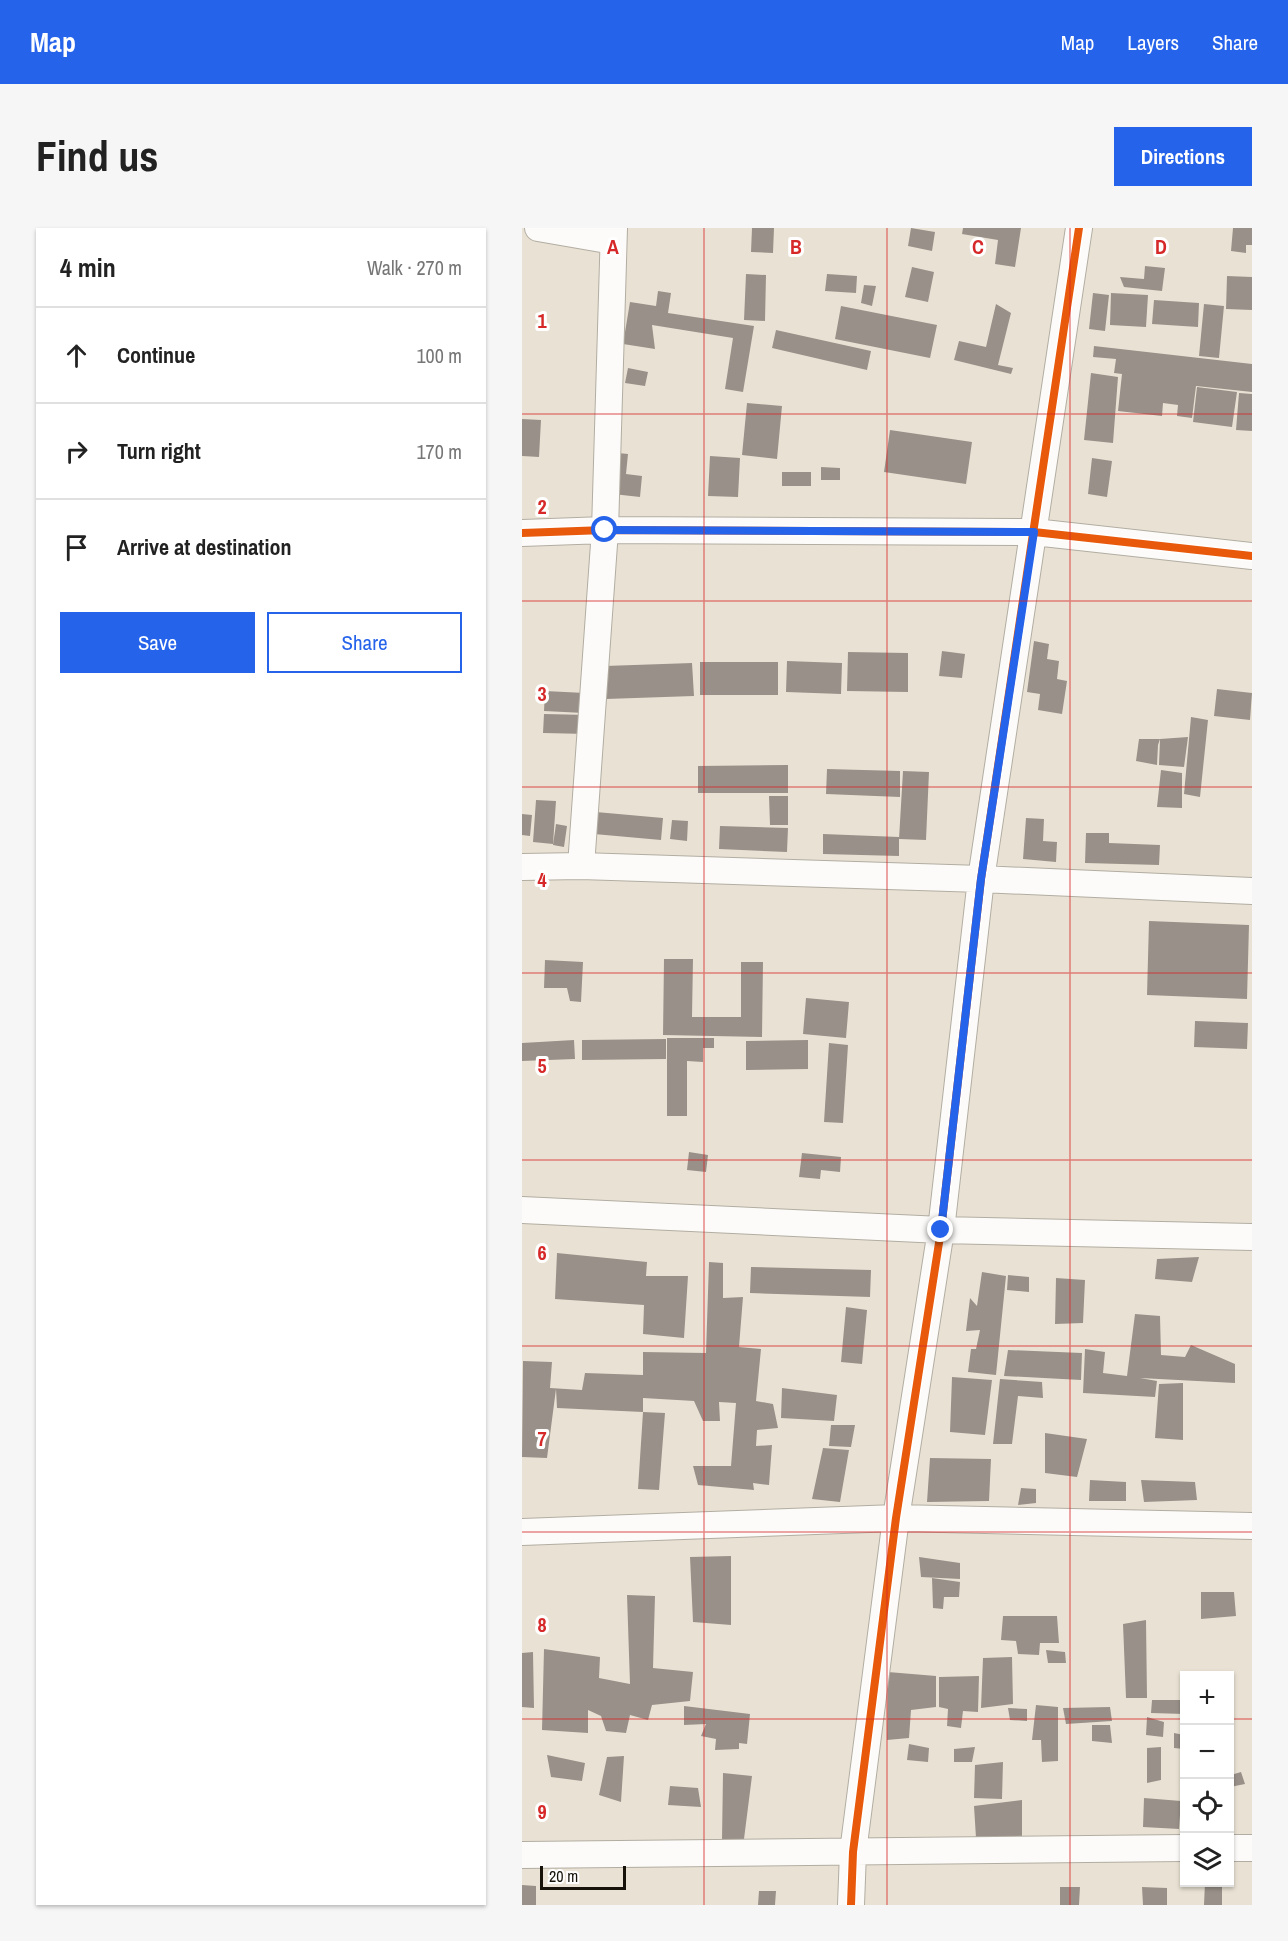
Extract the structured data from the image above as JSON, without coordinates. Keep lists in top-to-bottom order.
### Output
{
  "scale_bar": "20 m",
  "page": {
    "header": "Map",
    "nav": ["Map", "Layers", "Share"],
    "buttons": [
      "Directions",
      ["Save", "Share"]
    ],
    "title": "Find us",
    "heading": ["4 min", "Walk · 270 m"],
    "list": [
      ["Continue", "100 m"],
      ["Turn right", "170 m"],
      "Arrive at destination"
    ],
    "map_buttons": ["+", "−"],
    "scale": "20 m"
  },
  "grid": {
    "columns": [
      "A",
      "B",
      "C",
      "D"
    ],
    "rows": [
      "1",
      "2",
      "3",
      "4",
      "5",
      "6",
      "7",
      "8",
      "9"
    ]
  }
}
